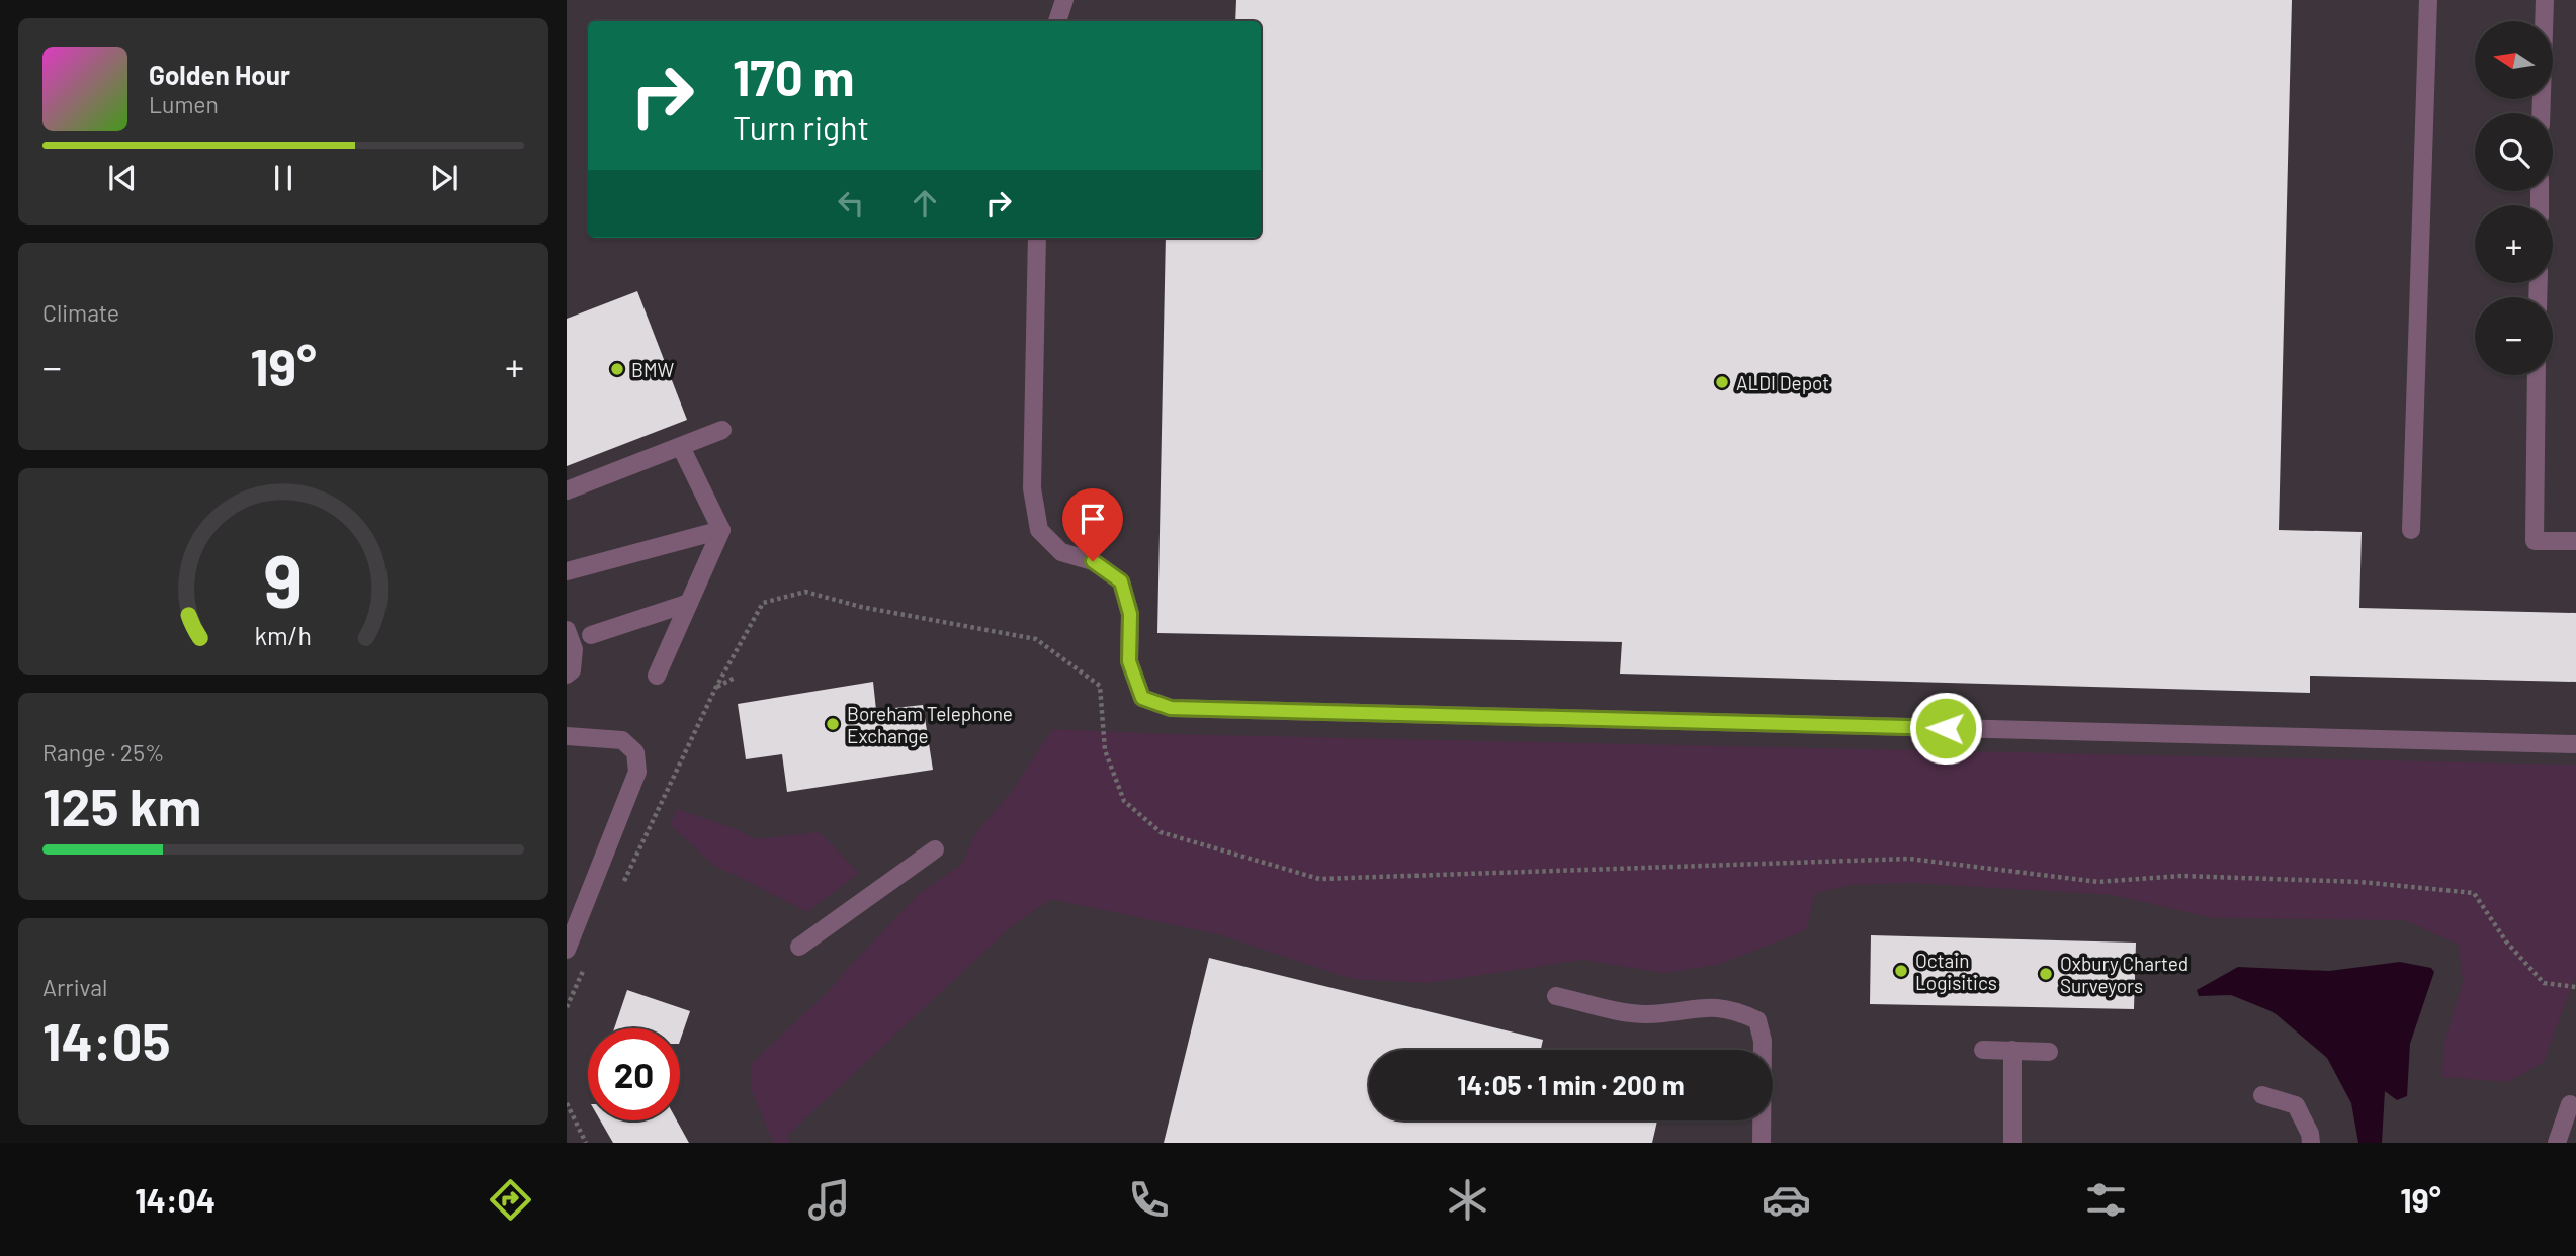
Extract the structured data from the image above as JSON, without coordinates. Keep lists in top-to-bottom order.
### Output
{
  "places": [
    "BMW",
    "ALDI Depot",
    "Boreham Telephone Exchange",
    "Octain Logisitics",
    "Oxbury Charted Surveyors"
  ],
  "north": "left",
  "page": {
    "map_buttons": ["+", "−"],
    "turn": ["170 m", "Turn right"],
    "song": ["Golden Hour", "Lumen"],
    "tile": [
      "Climate",
      ["Range · 25%", "125 km"],
      ["Arrival", "14:05"]
    ],
    "heat": ["−", "19°", "+"],
    "limit": "20",
    "trip": "14:05 · 1 min · 200 m",
    "tabs": ["14:04", "19°"],
    "gauge": ["9", "km/h"]
  }
}
